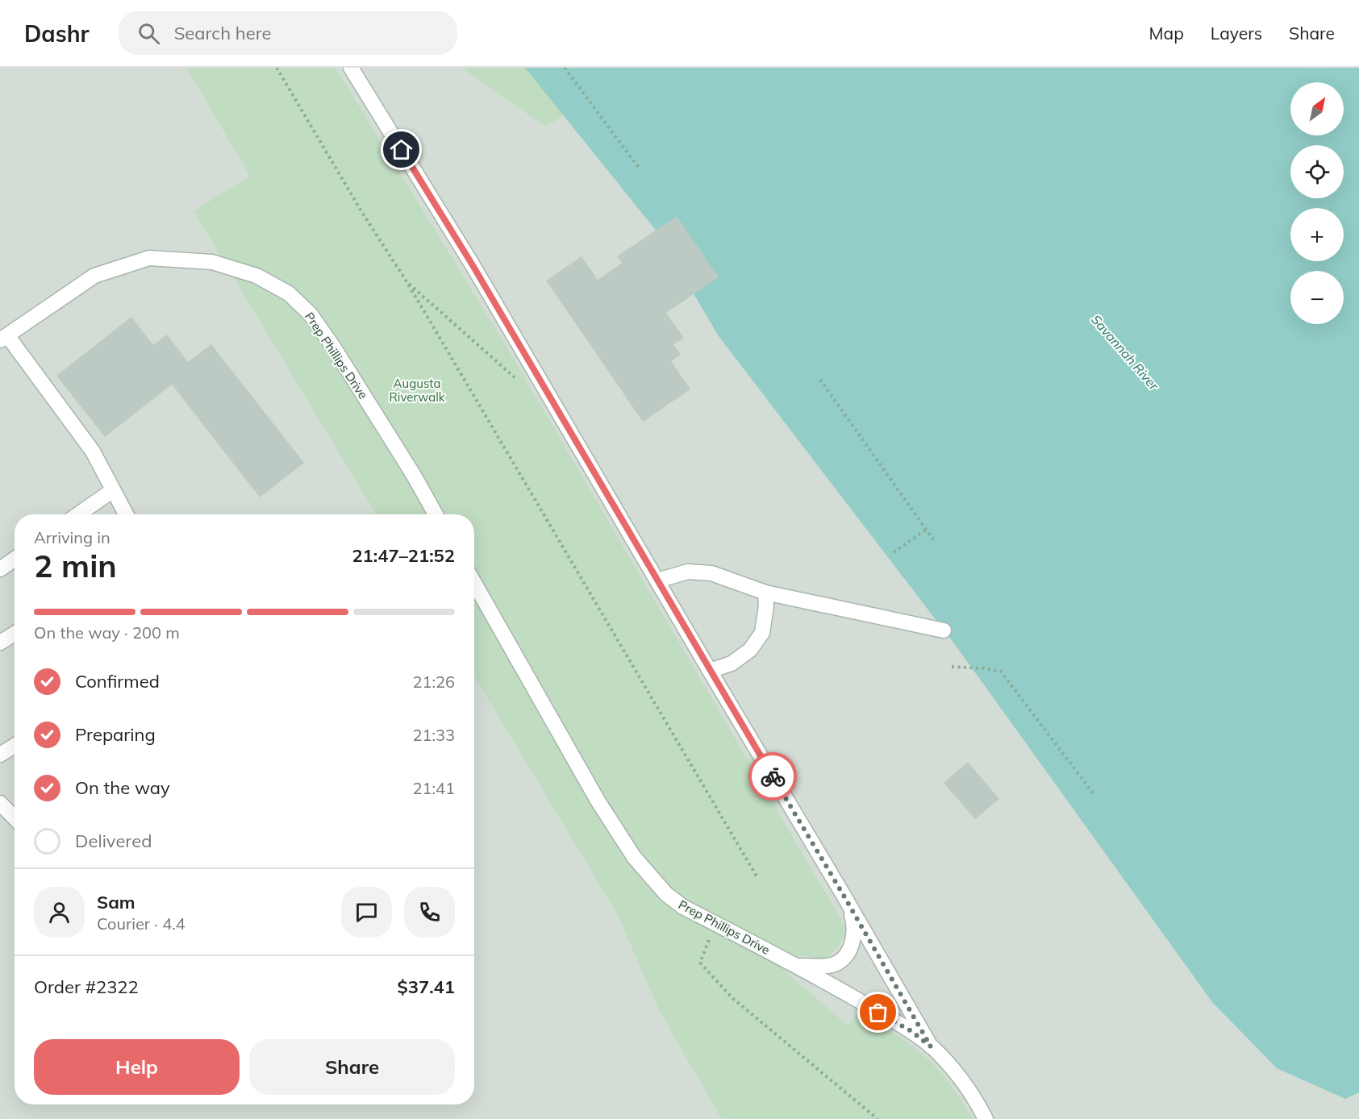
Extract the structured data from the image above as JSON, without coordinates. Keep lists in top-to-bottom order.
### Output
{
  "streets": {
    "street": ["Prep Phillips Drive"]
  },
  "water": ["Savannah River"],
  "parks": ["Augusta Riverwalk"],
  "north": "top right",
  "page": {
    "header": "Dashr",
    "search": "Search here",
    "nav": ["Map", "Layers", "Share"],
    "map_buttons": ["+", "−"],
    "heading": ["2 min", "Arriving in", "21:47–21:52"],
    "panel": [
      "Sam",
      "Courier · 4.4",
      "Order #2322",
      "$37.41"
    ],
    "bar": "On the way · 200 m",
    "list": [
      ["Confirmed", "21:26"],
      ["Preparing", "21:33"],
      ["On the way", "21:41"],
      "Delivered"
    ],
    "buttons": ["Help", "Share"]
  }
}
